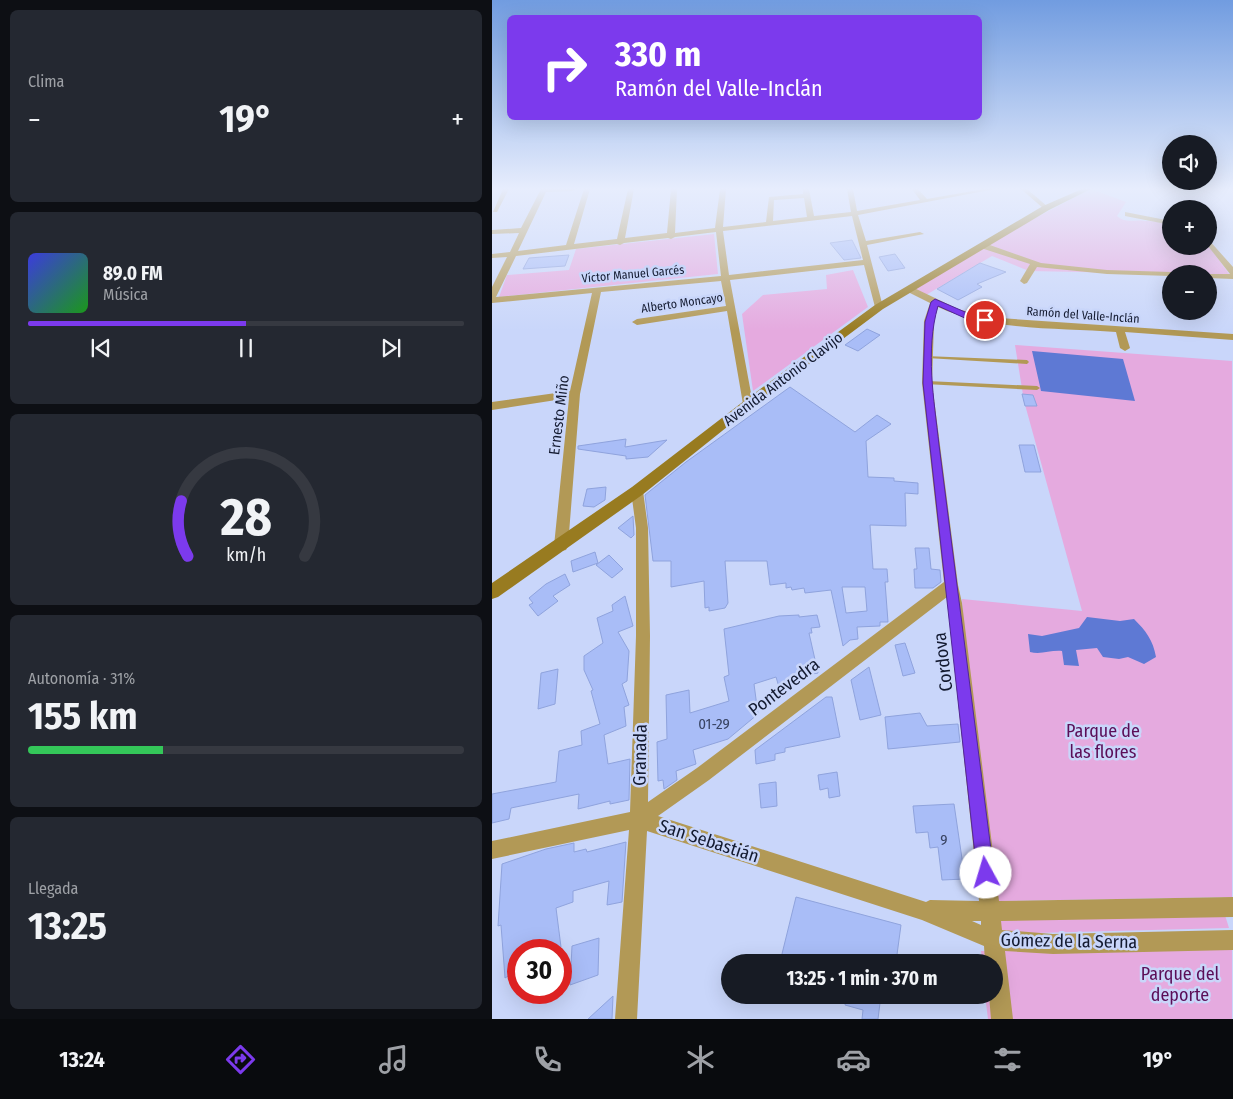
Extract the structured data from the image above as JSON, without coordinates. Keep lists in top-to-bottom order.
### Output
{
  "streets": {
    "main road": ["Avenida Antonio Clavijo"],
    "street": [
      "Víctor Manuel Garcés",
      "Alberto Moncayo",
      "Ramón del Valle-Inclán",
      "Ernesto Miño",
      "Cordova",
      "Pontevedra",
      "Granada",
      "San Sebastián",
      "Gómez de la Serna"
    ]
  },
  "crossings": [
    ["Víctor Manuel Garcés", "Ernesto Miño"],
    ["Ramón del Valle-Inclán", "Avenida Antonio Clavijo"],
    ["Ramón del Valle-Inclán", "Cordova"],
    ["Avenida Antonio Clavijo", "Ernesto Miño"],
    ["Avenida Antonio Clavijo", "Granada"],
    ["Cordova", "Pontevedra"],
    ["Cordova", "Gómez de la Serna"],
    ["Pontevedra", "Granada"],
    ["Pontevedra", "San Sebastián"],
    ["Granada", "San Sebastián"],
    ["San Sebastián", "Gómez de la Serna"]
  ],
  "parks": ["Parque de las flores", "Parque del deporte"],
  "house_numbers": ["01-29", "9"],
  "page": {
    "tile": [
      "Clima",
      ["Autonomía · 31%", "155 km"],
      ["Llegada", "13:25"]
    ],
    "turn": ["330 m", "Ramón del Valle-Inclán"],
    "heat": ["−", "19°", "+"],
    "map_buttons": ["+", "−"],
    "song": ["89.0 FM", "Música"],
    "limit": "30",
    "trip": "13:25 · 1 min · 370 m",
    "tabs": ["13:24", "19°"],
    "gauge": ["28", "km/h"]
  }
}
